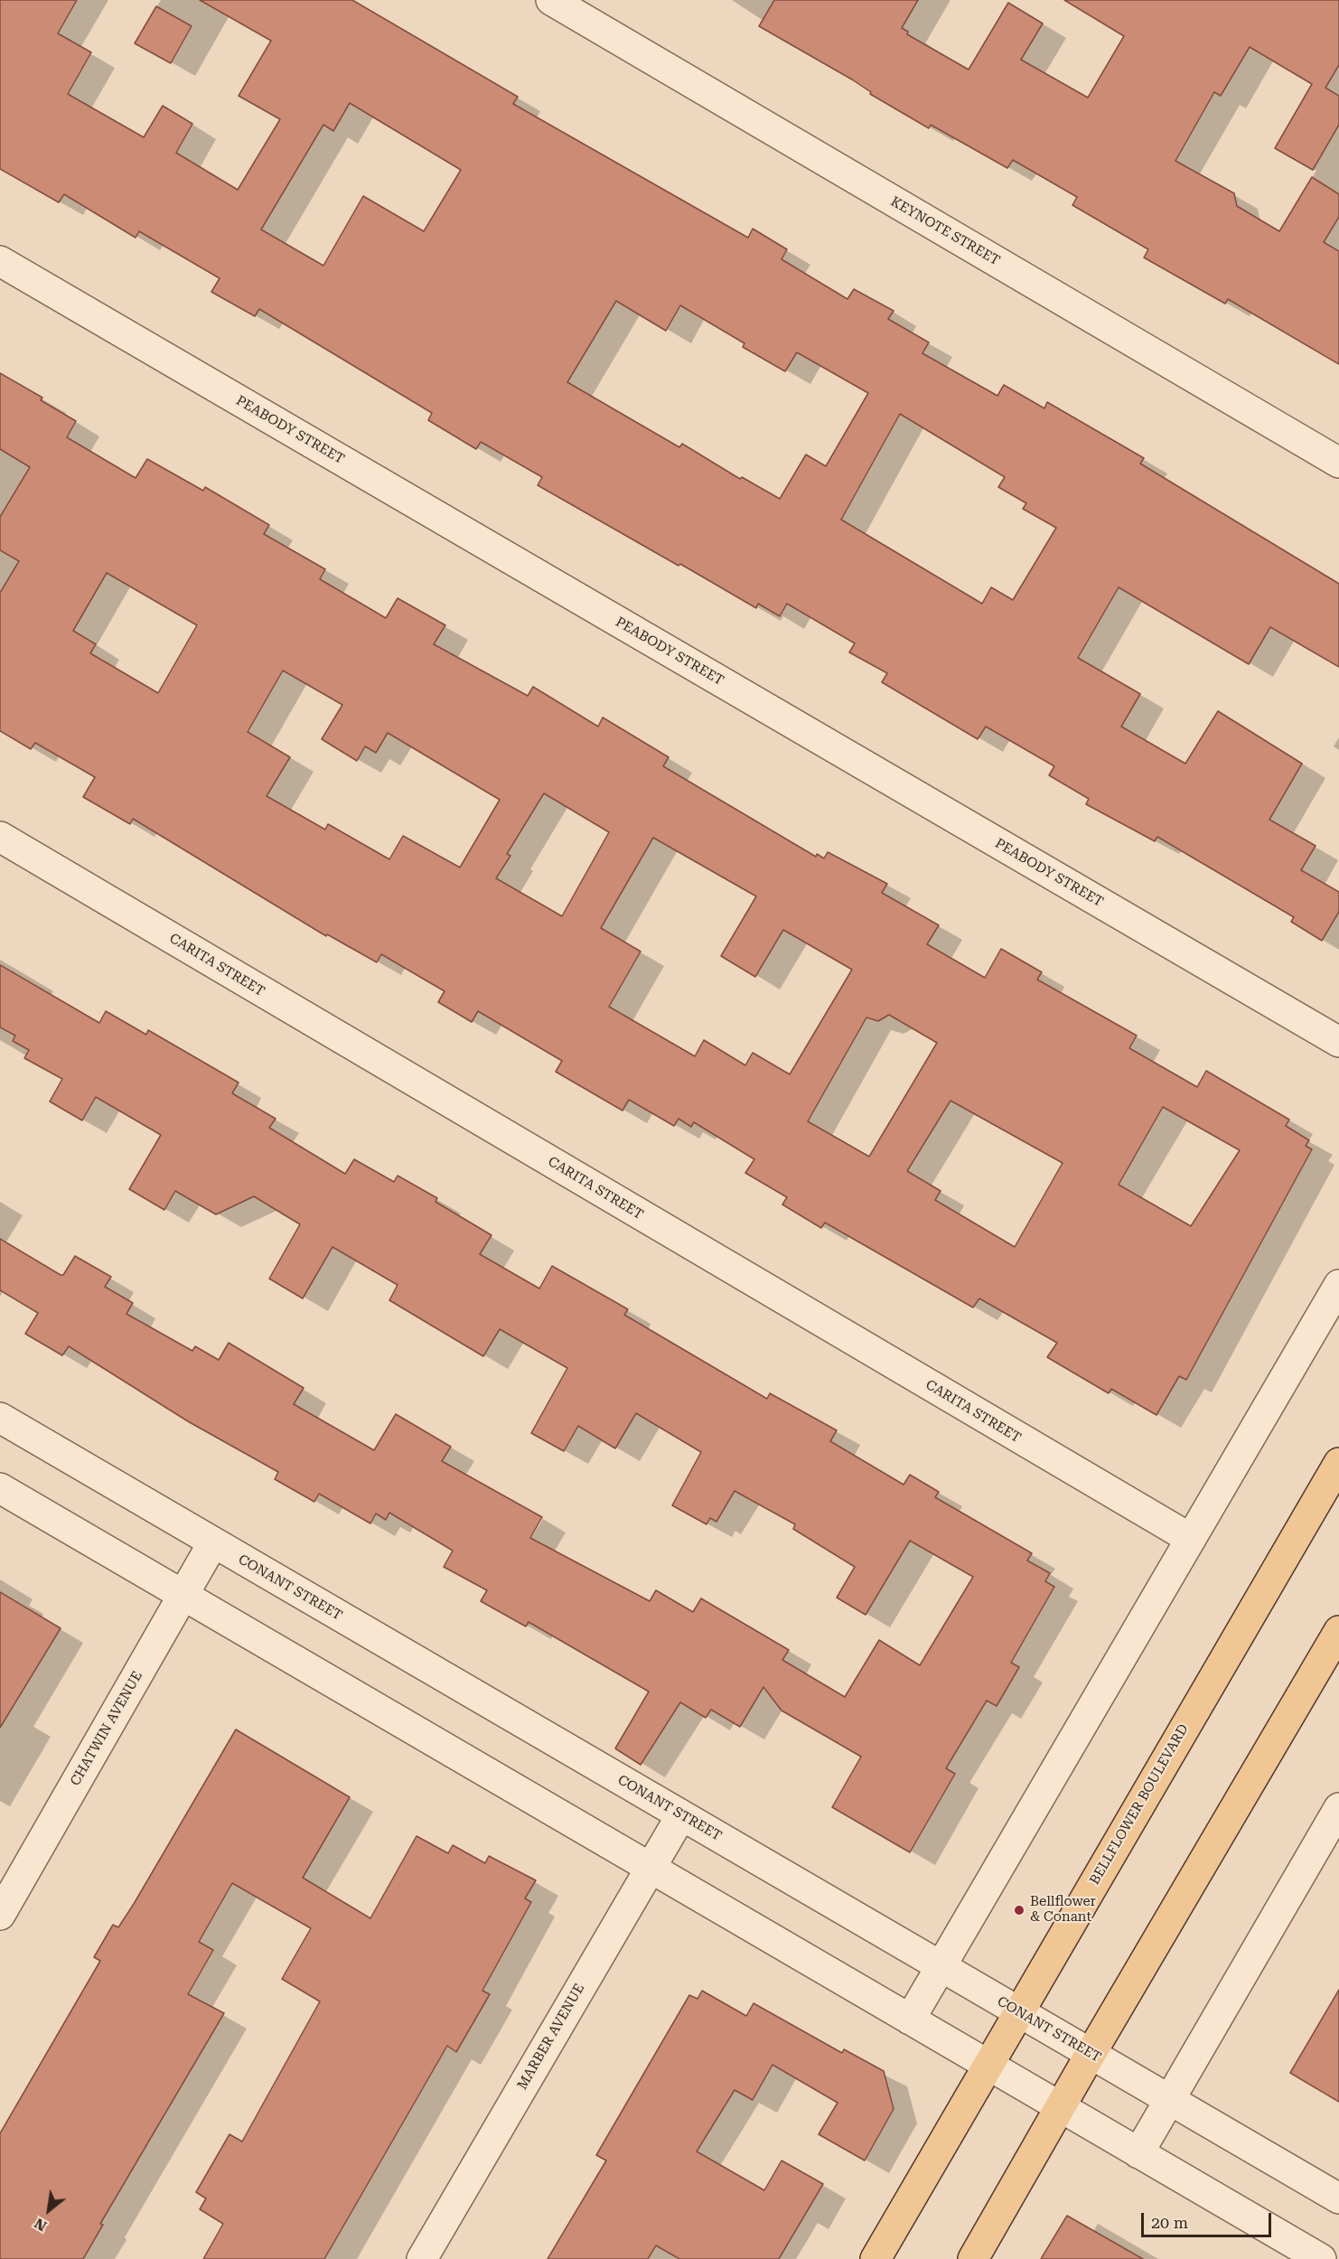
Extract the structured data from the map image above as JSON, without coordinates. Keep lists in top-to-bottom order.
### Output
{
  "streets": {
    "main road": ["BELLFLOWER BOULEVARD"],
    "street": [
      "KEYNOTE STREET",
      "PEABODY STREET",
      "CARITA STREET",
      "CONANT STREET",
      "CHATWIN AVENUE",
      "MARBER AVENUE"
    ]
  },
  "crossings": [
    ["CONANT STREET", "CHATWIN AVENUE"],
    ["CONANT STREET", "BELLFLOWER BOULEVARD"],
    ["CONANT STREET", "MARBER AVENUE"]
  ],
  "places": ["Bellflower & Conant"],
  "scale_bar": "20 m",
  "north": "bottom left"
}
